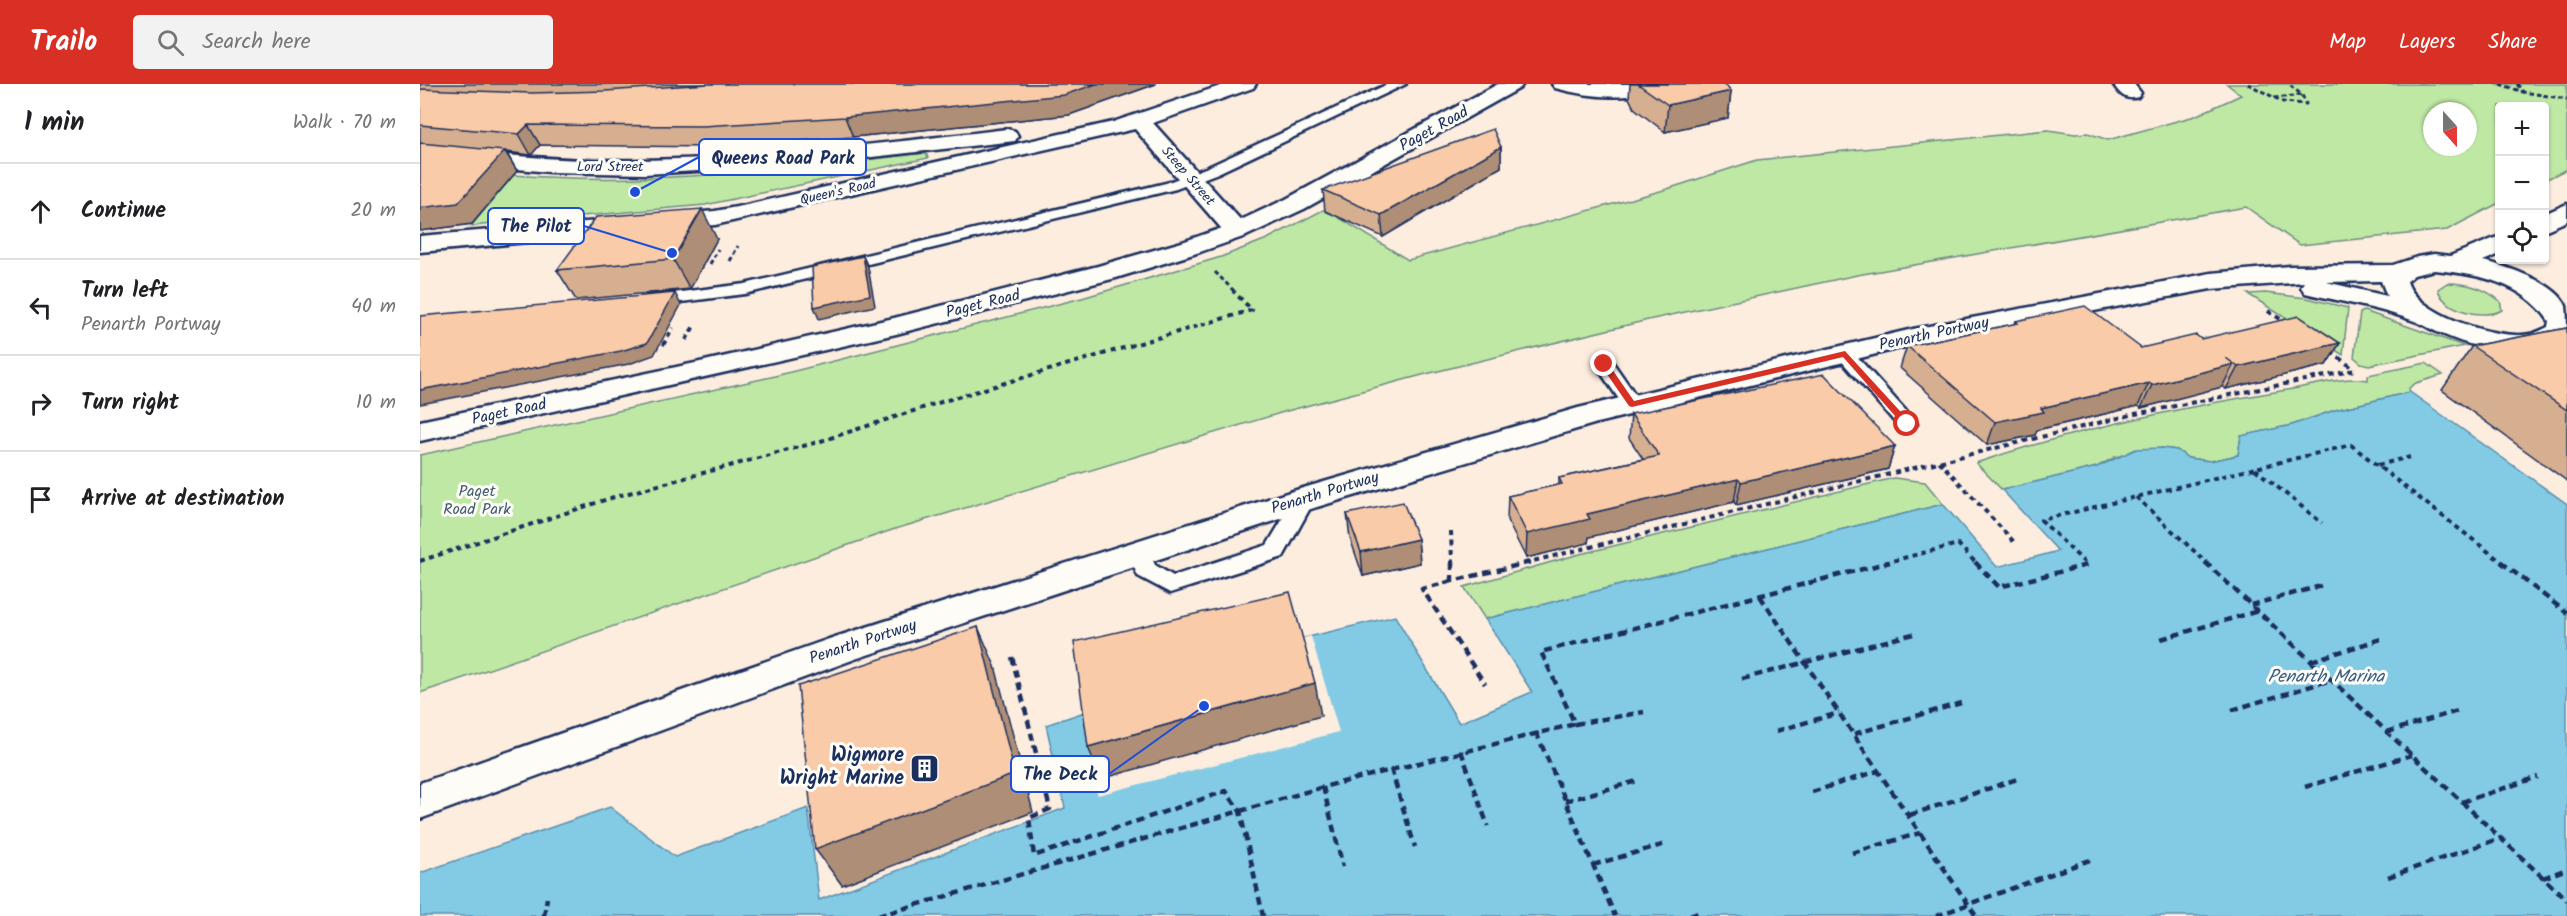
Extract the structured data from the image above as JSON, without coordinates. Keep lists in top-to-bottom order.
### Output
{
  "streets": {
    "street": [
      "Paget Road",
      "Lord Street",
      "Steep Street",
      "Queen's Road",
      "Penarth Portway"
    ]
  },
  "crossings": [
    ["Paget Road", "Steep Street"],
    ["Lord Street", "Queen's Road"],
    ["Steep Street", "Queen's Road"]
  ],
  "water": ["Penarth Marina"],
  "parks": ["Paget Road Park"],
  "places": {
    "other": ["Queens Road Park", "The Pilot", "The Deck"],
    "building": ["Wigmore Wright Marine"]
  },
  "north": "bottom",
  "page": {
    "header": "Trailo",
    "search": "Search here",
    "nav": ["Map", "Layers", "Share"],
    "heading": ["1 min", "Walk · 70 m"],
    "map_buttons": ["+", "−"],
    "list": [
      ["Continue", "20 m"],
      ["Turn left", "Penarth Portway", "40 m"],
      ["Turn right", "10 m"],
      "Arrive at destination"
    ]
  }
}
